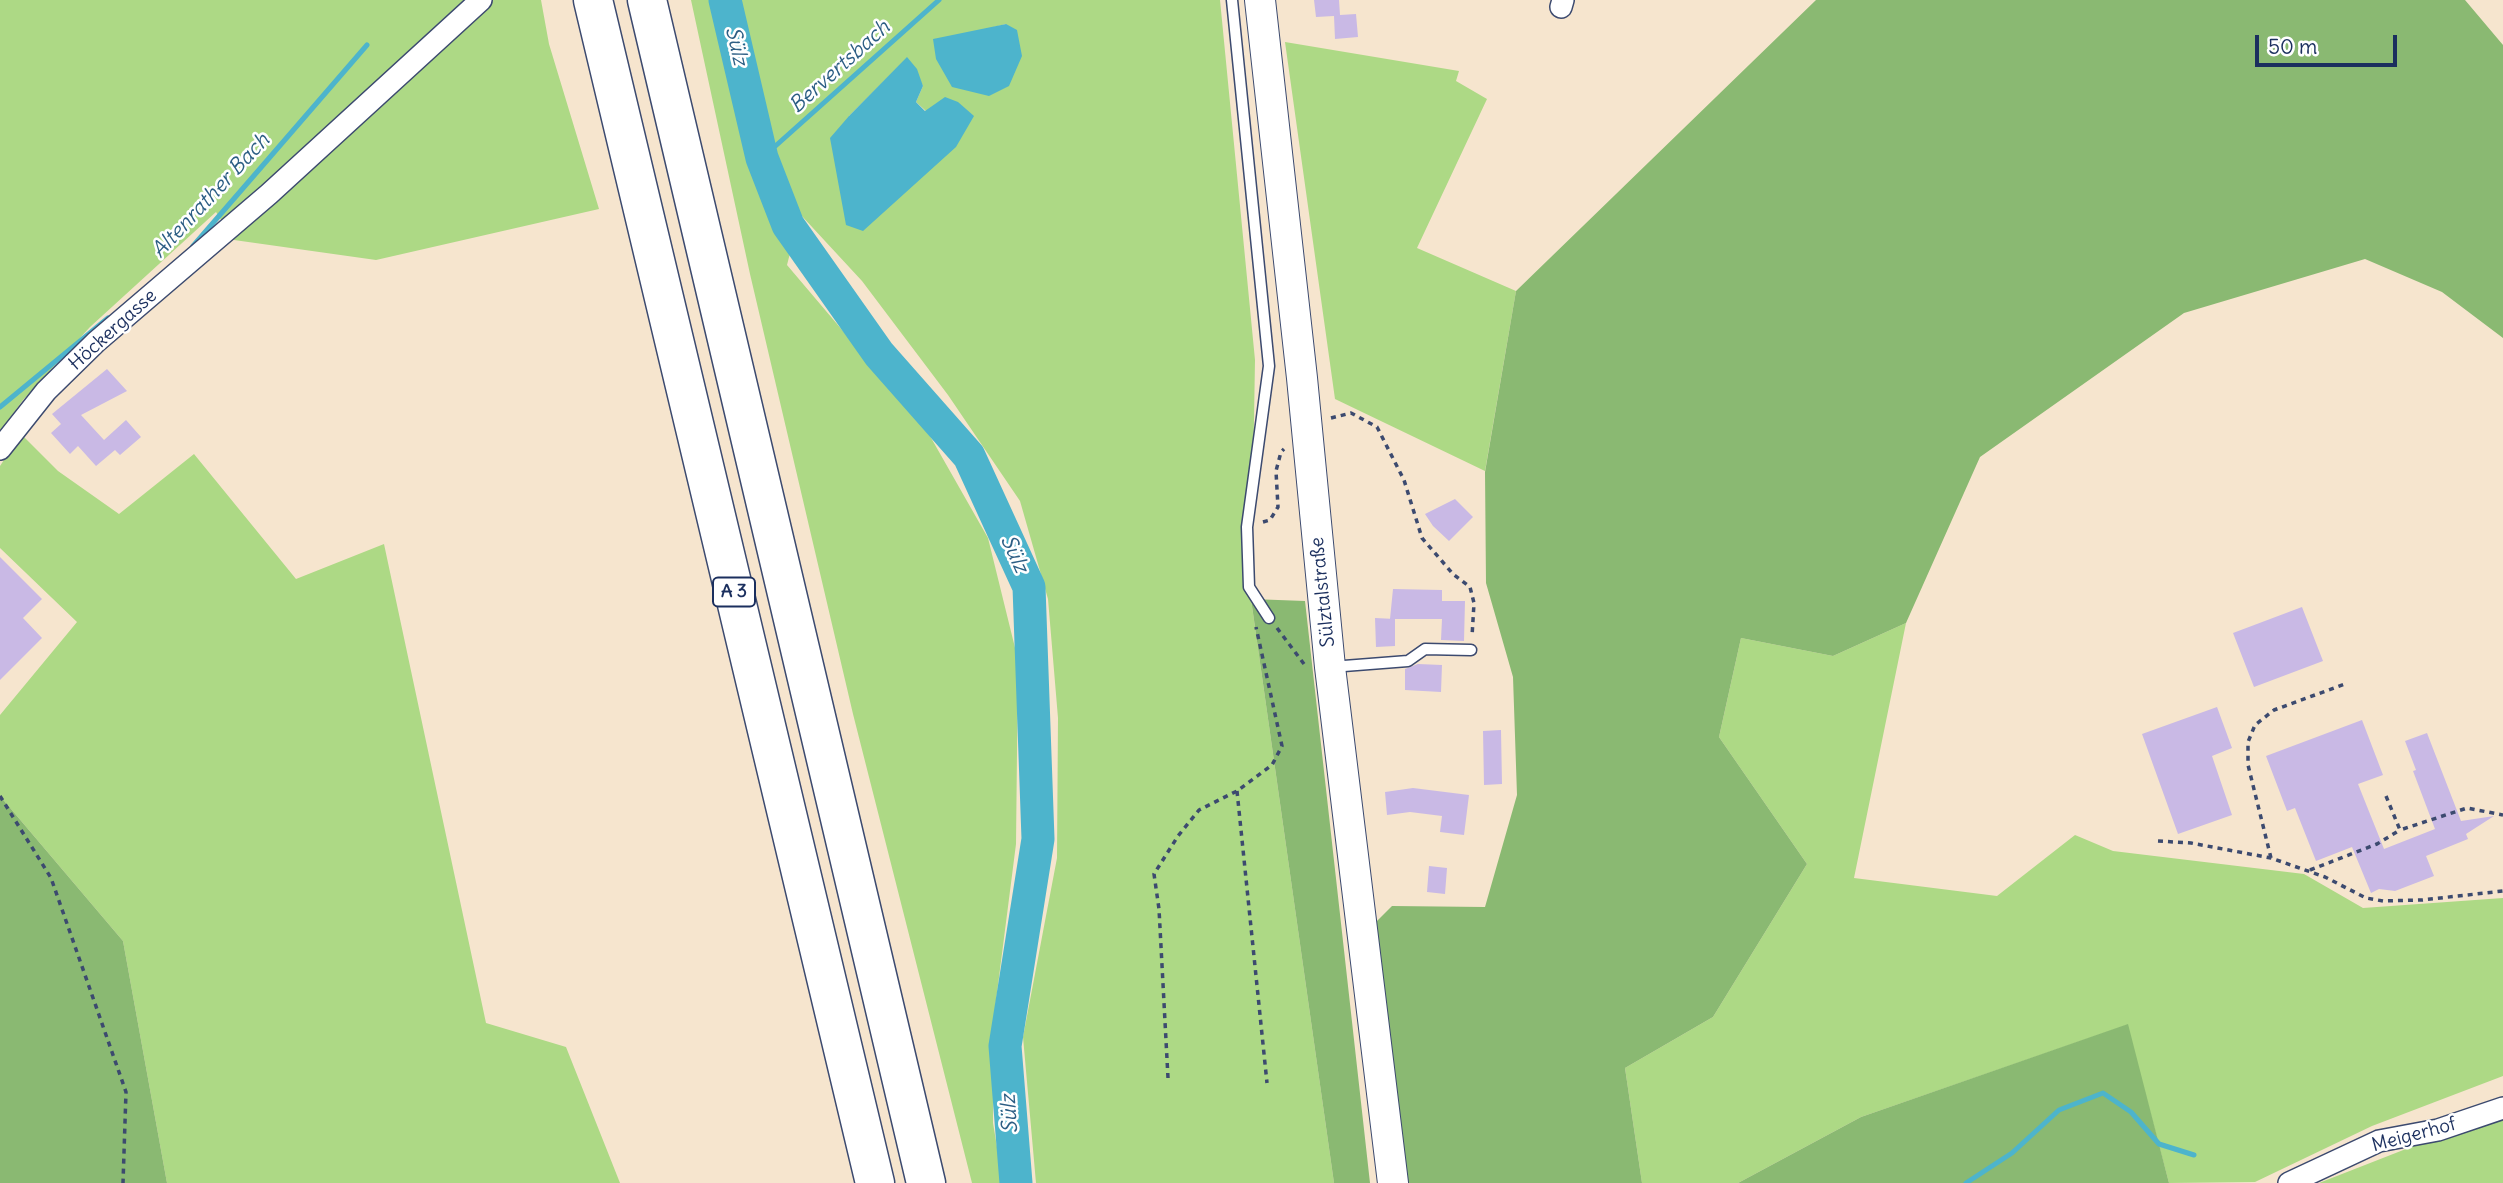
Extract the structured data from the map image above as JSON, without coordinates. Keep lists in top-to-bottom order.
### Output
{
  "streets": {
    "highway": ["A 3"],
    "main road": ["Sülztalstraße"],
    "street": ["Höckergasse", "Meigerhof"]
  },
  "water": ["Sülz", "Bervertsbach", "Altenrather Bach"],
  "scale_bar": "50 m"
}
